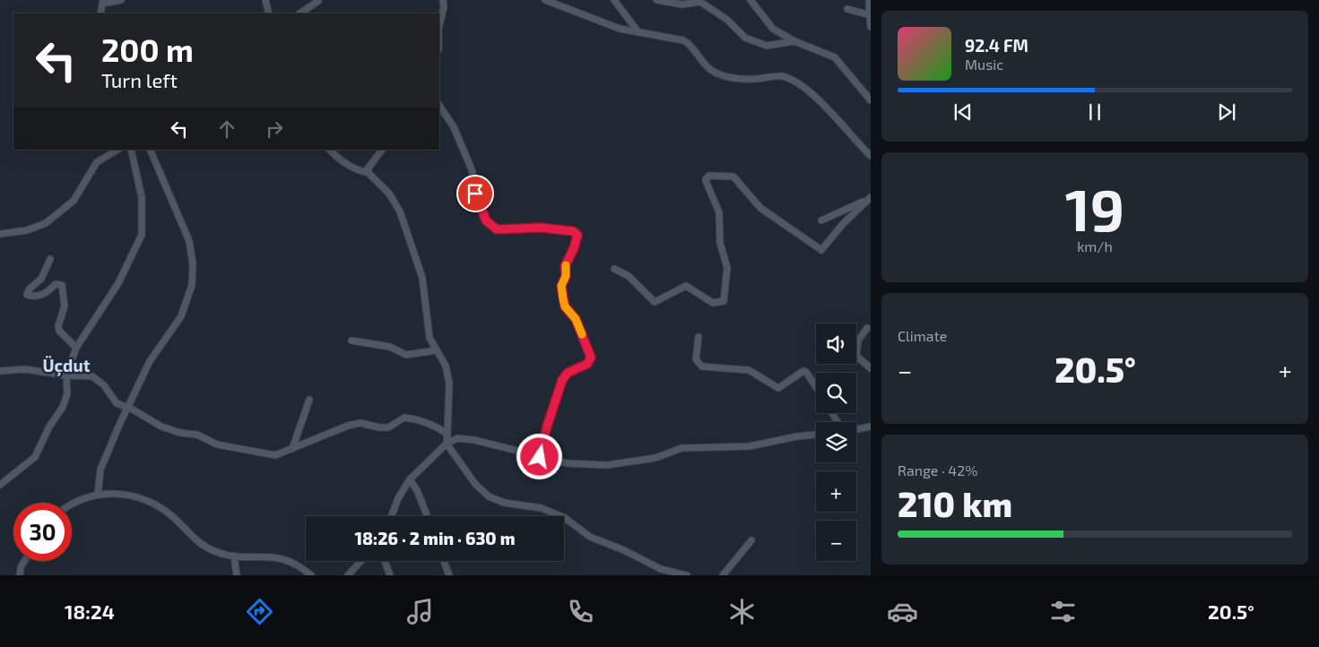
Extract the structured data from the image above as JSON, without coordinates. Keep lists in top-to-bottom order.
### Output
{
  "districts": ["Üçdut"],
  "page": {
    "turn": ["200 m", "Turn left"],
    "song": ["92.4 FM", "Music"],
    "tile": [
      ["19", "km/h"],
      "Climate",
      ["Range · 42%", "210 km"]
    ],
    "map_buttons": ["+", "−"],
    "heat": ["−", "20.5°", "+"],
    "limit": "30",
    "trip": "18:26 · 2 min · 630 m",
    "tabs": ["18:24", "20.5°"]
  }
}
